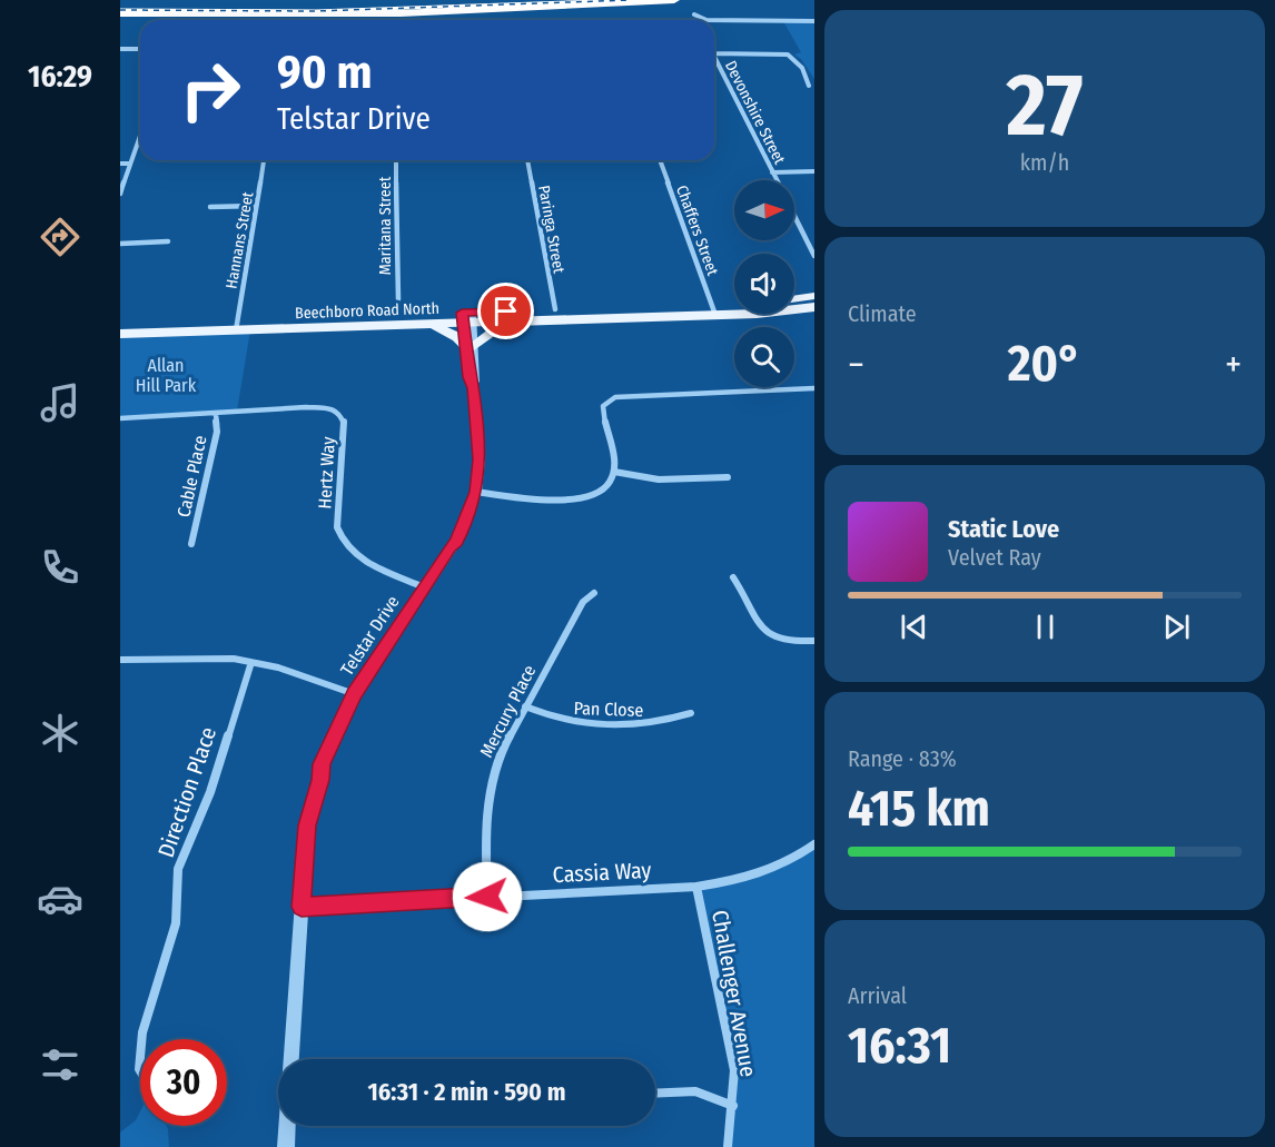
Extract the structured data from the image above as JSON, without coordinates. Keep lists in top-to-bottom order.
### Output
{
  "streets": {
    "main road": ["Beechboro Road North"],
    "street": [
      "Devonshire Street",
      "Maritana Street",
      "Paringa Street",
      "Chaffers Street",
      "Hannans Street",
      "Hertz Way",
      "Cable Place",
      "Telstar Drive",
      "Pan Close",
      "Mercury Place",
      "Direction Place",
      "Cassia Way",
      "Challenger Avenue"
    ]
  },
  "crossings": [
    ["Paringa Street", "Beechboro Road North"],
    ["Chaffers Street", "Beechboro Road North"],
    ["Hannans Street", "Beechboro Road North"],
    ["Beechboro Road North", "Telstar Drive"],
    ["Hertz Way", "Cable Place"],
    ["Hertz Way", "Telstar Drive"],
    ["Telstar Drive", "Cassia Way"],
    ["Pan Close", "Mercury Place"],
    ["Mercury Place", "Cassia Way"],
    ["Cassia Way", "Challenger Avenue"]
  ],
  "parks": ["Allan Hill Park"],
  "north": "right",
  "page": {
    "tabs": "16:29",
    "tile": [
      ["27", "km/h"],
      "Climate",
      ["Range · 83%", "415 km"],
      ["Arrival", "16:31"]
    ],
    "turn": ["90 m", "Telstar Drive"],
    "heat": ["−", "20°", "+"],
    "song": ["Static Love", "Velvet Ray"],
    "limit": "30",
    "trip": "16:31 · 2 min · 590 m"
  }
}
